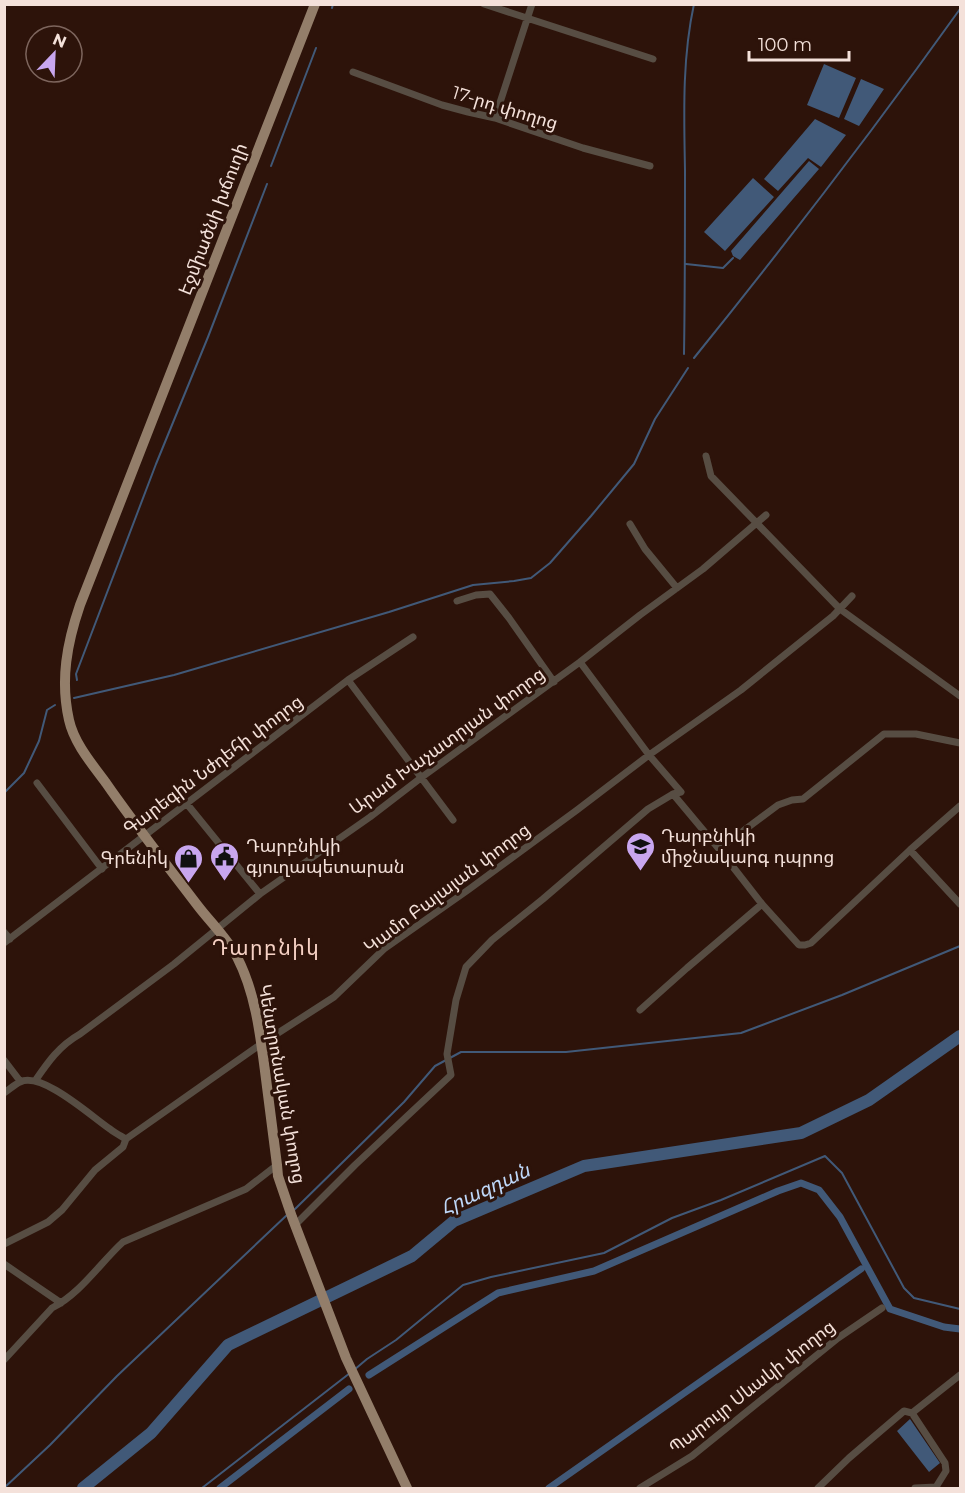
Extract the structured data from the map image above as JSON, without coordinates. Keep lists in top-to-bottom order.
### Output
{
  "streets": {
    "main road": ["Էջմիածնի խճուղի", "Կենտրոնական փողոց"],
    "street": [
      "17-րդ փողոց",
      "Արամ Խաչատրյան փողոց",
      "Գարեգին Նժդեհի փողոց",
      "Կամո Բալայան փողոց",
      "Պարույր Սևակի փողոց"
    ]
  },
  "crossings": [
    ["Էջմիածնի խճուղի", "Կենտրոնական փողոց"],
    ["Արամ Խաչատրյան փողոց", "Կենտրոնական փողոց"],
    ["Գարեգին Նժդեհի փողոց", "Կենտրոնական փողոց"],
    ["Կամո Բալայան փողոց", "Կենտրոնական փողոց"]
  ],
  "districts": ["Դարբնիկ"],
  "water": ["Հրազդան"],
  "places": {
    "school or university": ["Դարբնիկի միջնակարգ դպրոց"],
    "public building": ["Դարբնիկի գյուղապետարան"],
    "shop": ["Գրենիկ"]
  },
  "scale_bar": "100 m",
  "north": "top right"
}
